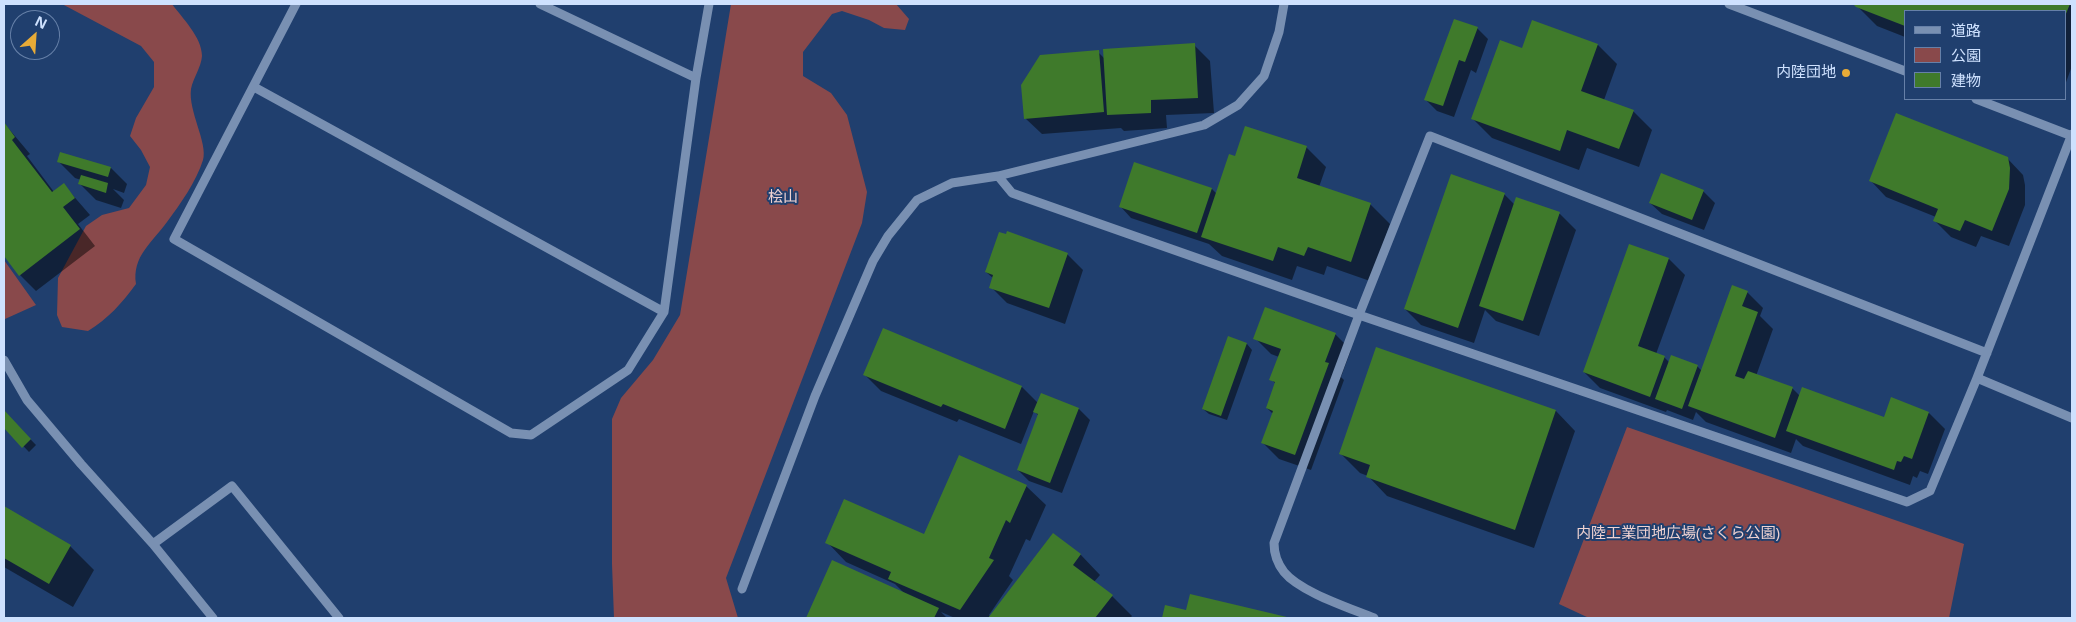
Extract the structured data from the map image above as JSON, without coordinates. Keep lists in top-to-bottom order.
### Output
{
  "parks": ["桧山", "内陸工業団地広場(さくら公園)"],
  "places": ["内陸団地"],
  "legend": ["道路", "公園", "建物"],
  "north": "top right"
}
